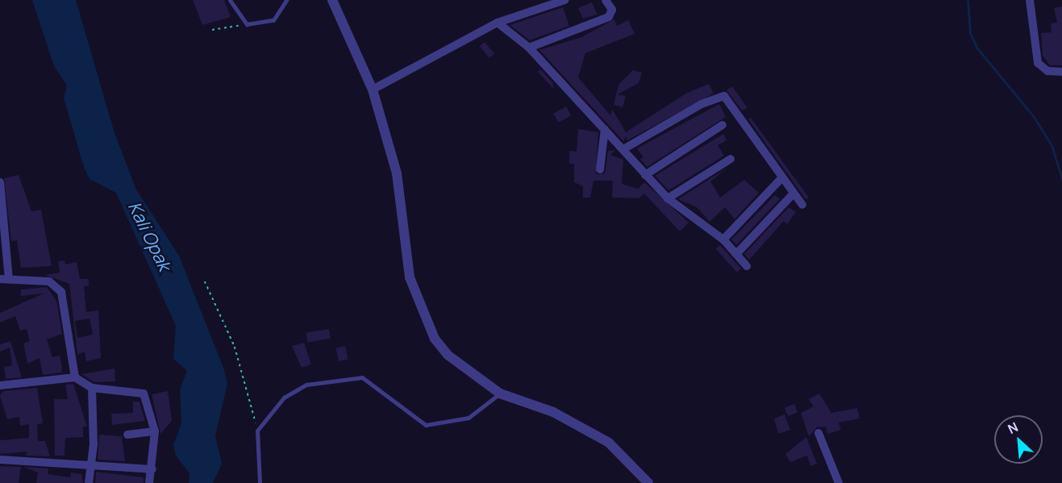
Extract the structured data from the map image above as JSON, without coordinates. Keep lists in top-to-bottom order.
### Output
{
  "water": ["Kali Opak"],
  "north": "top left"
}
